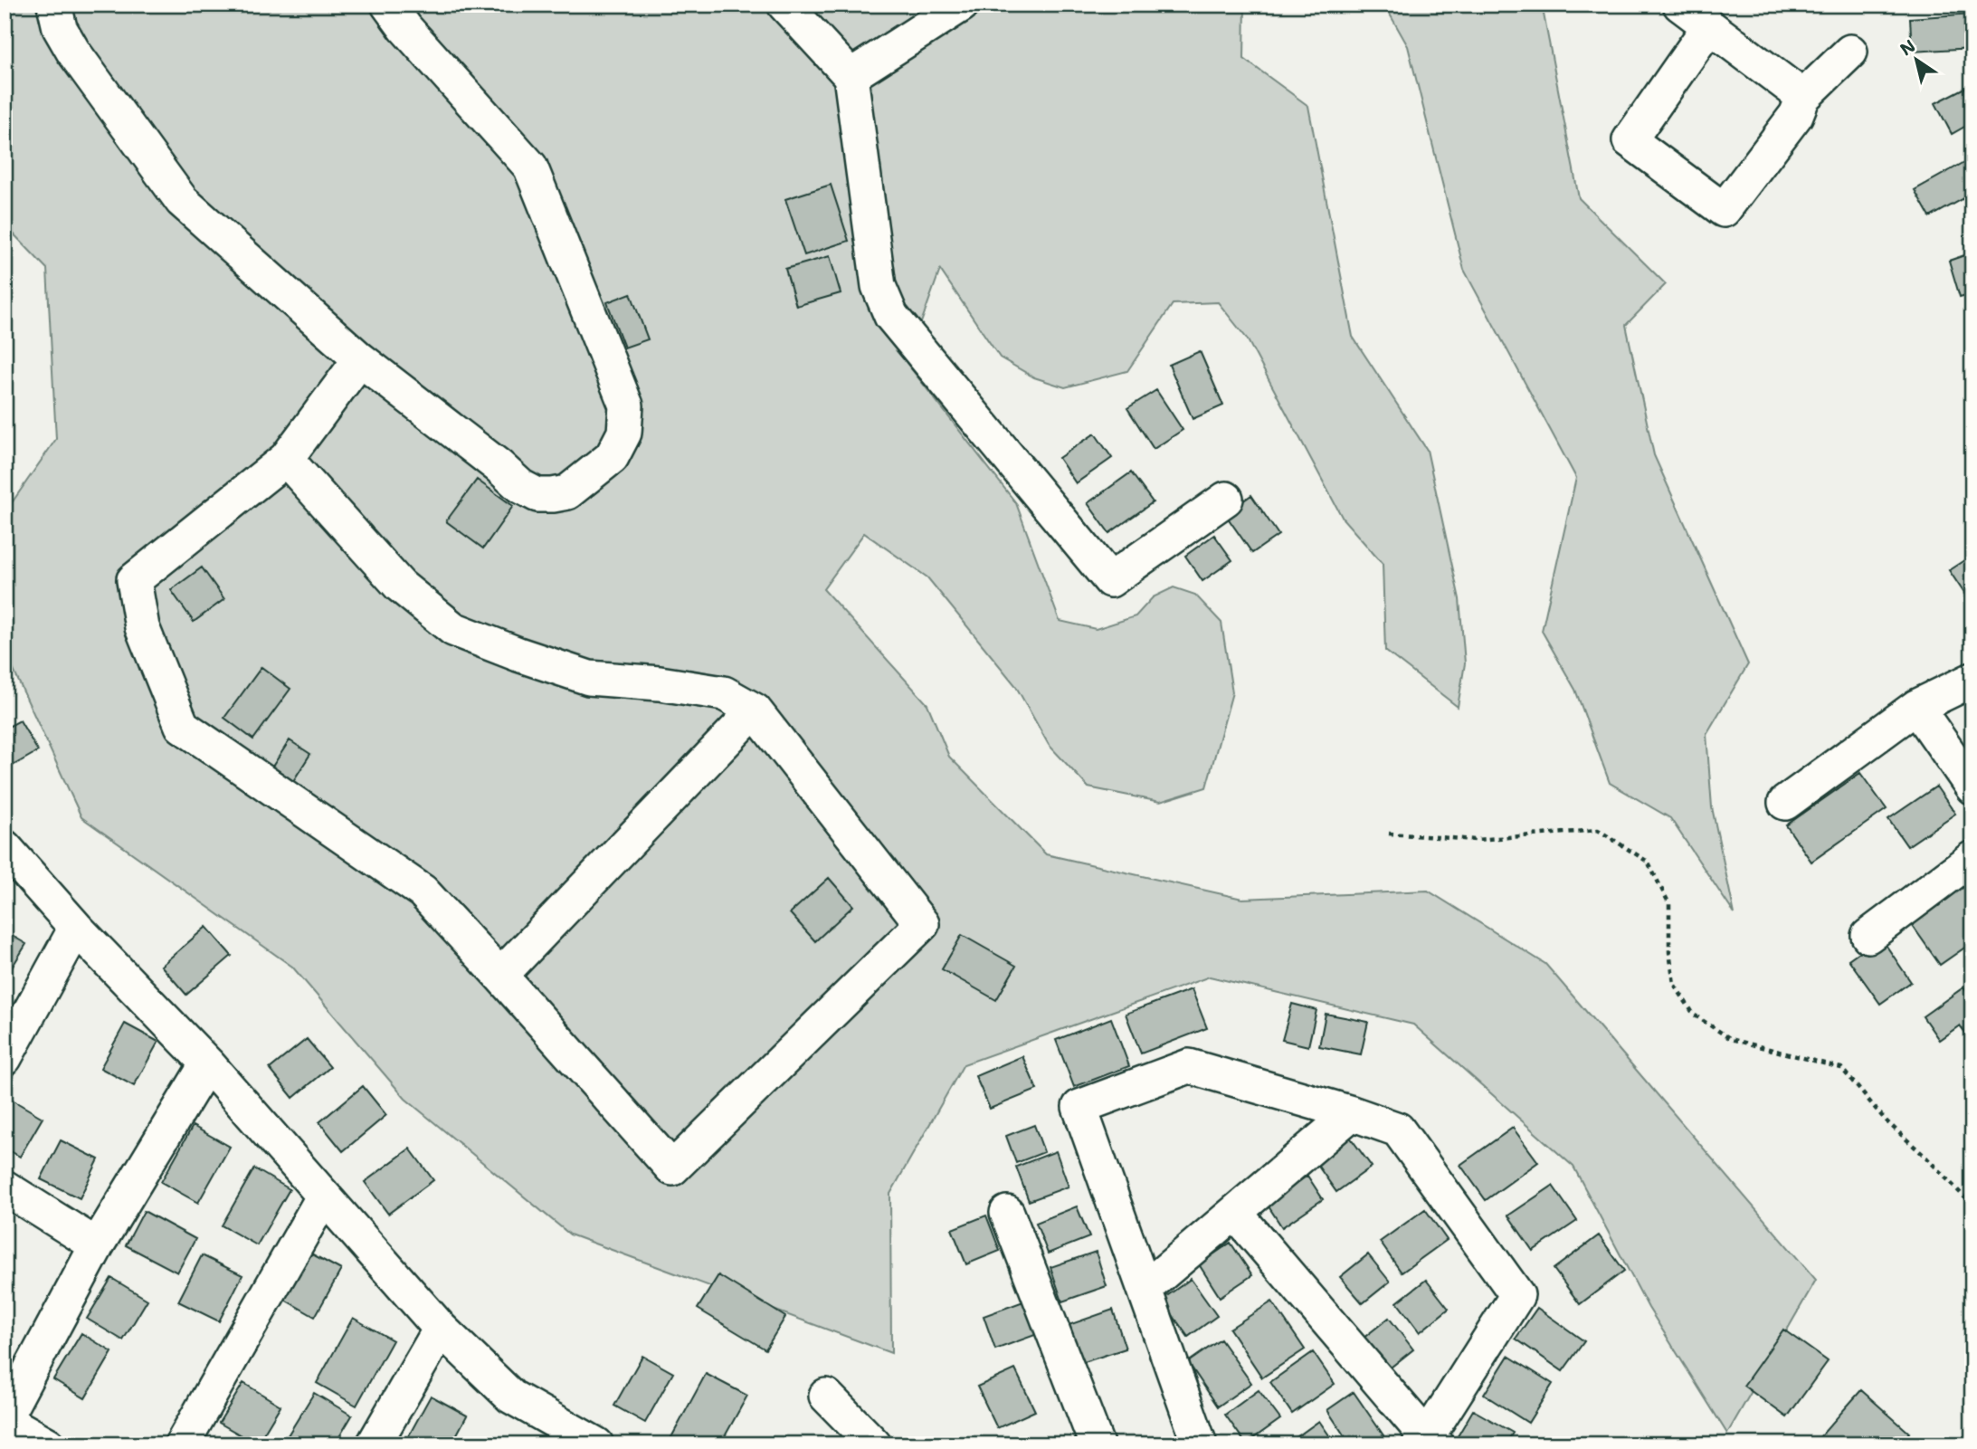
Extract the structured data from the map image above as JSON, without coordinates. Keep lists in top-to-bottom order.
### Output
{
  "north": "top left"
}
